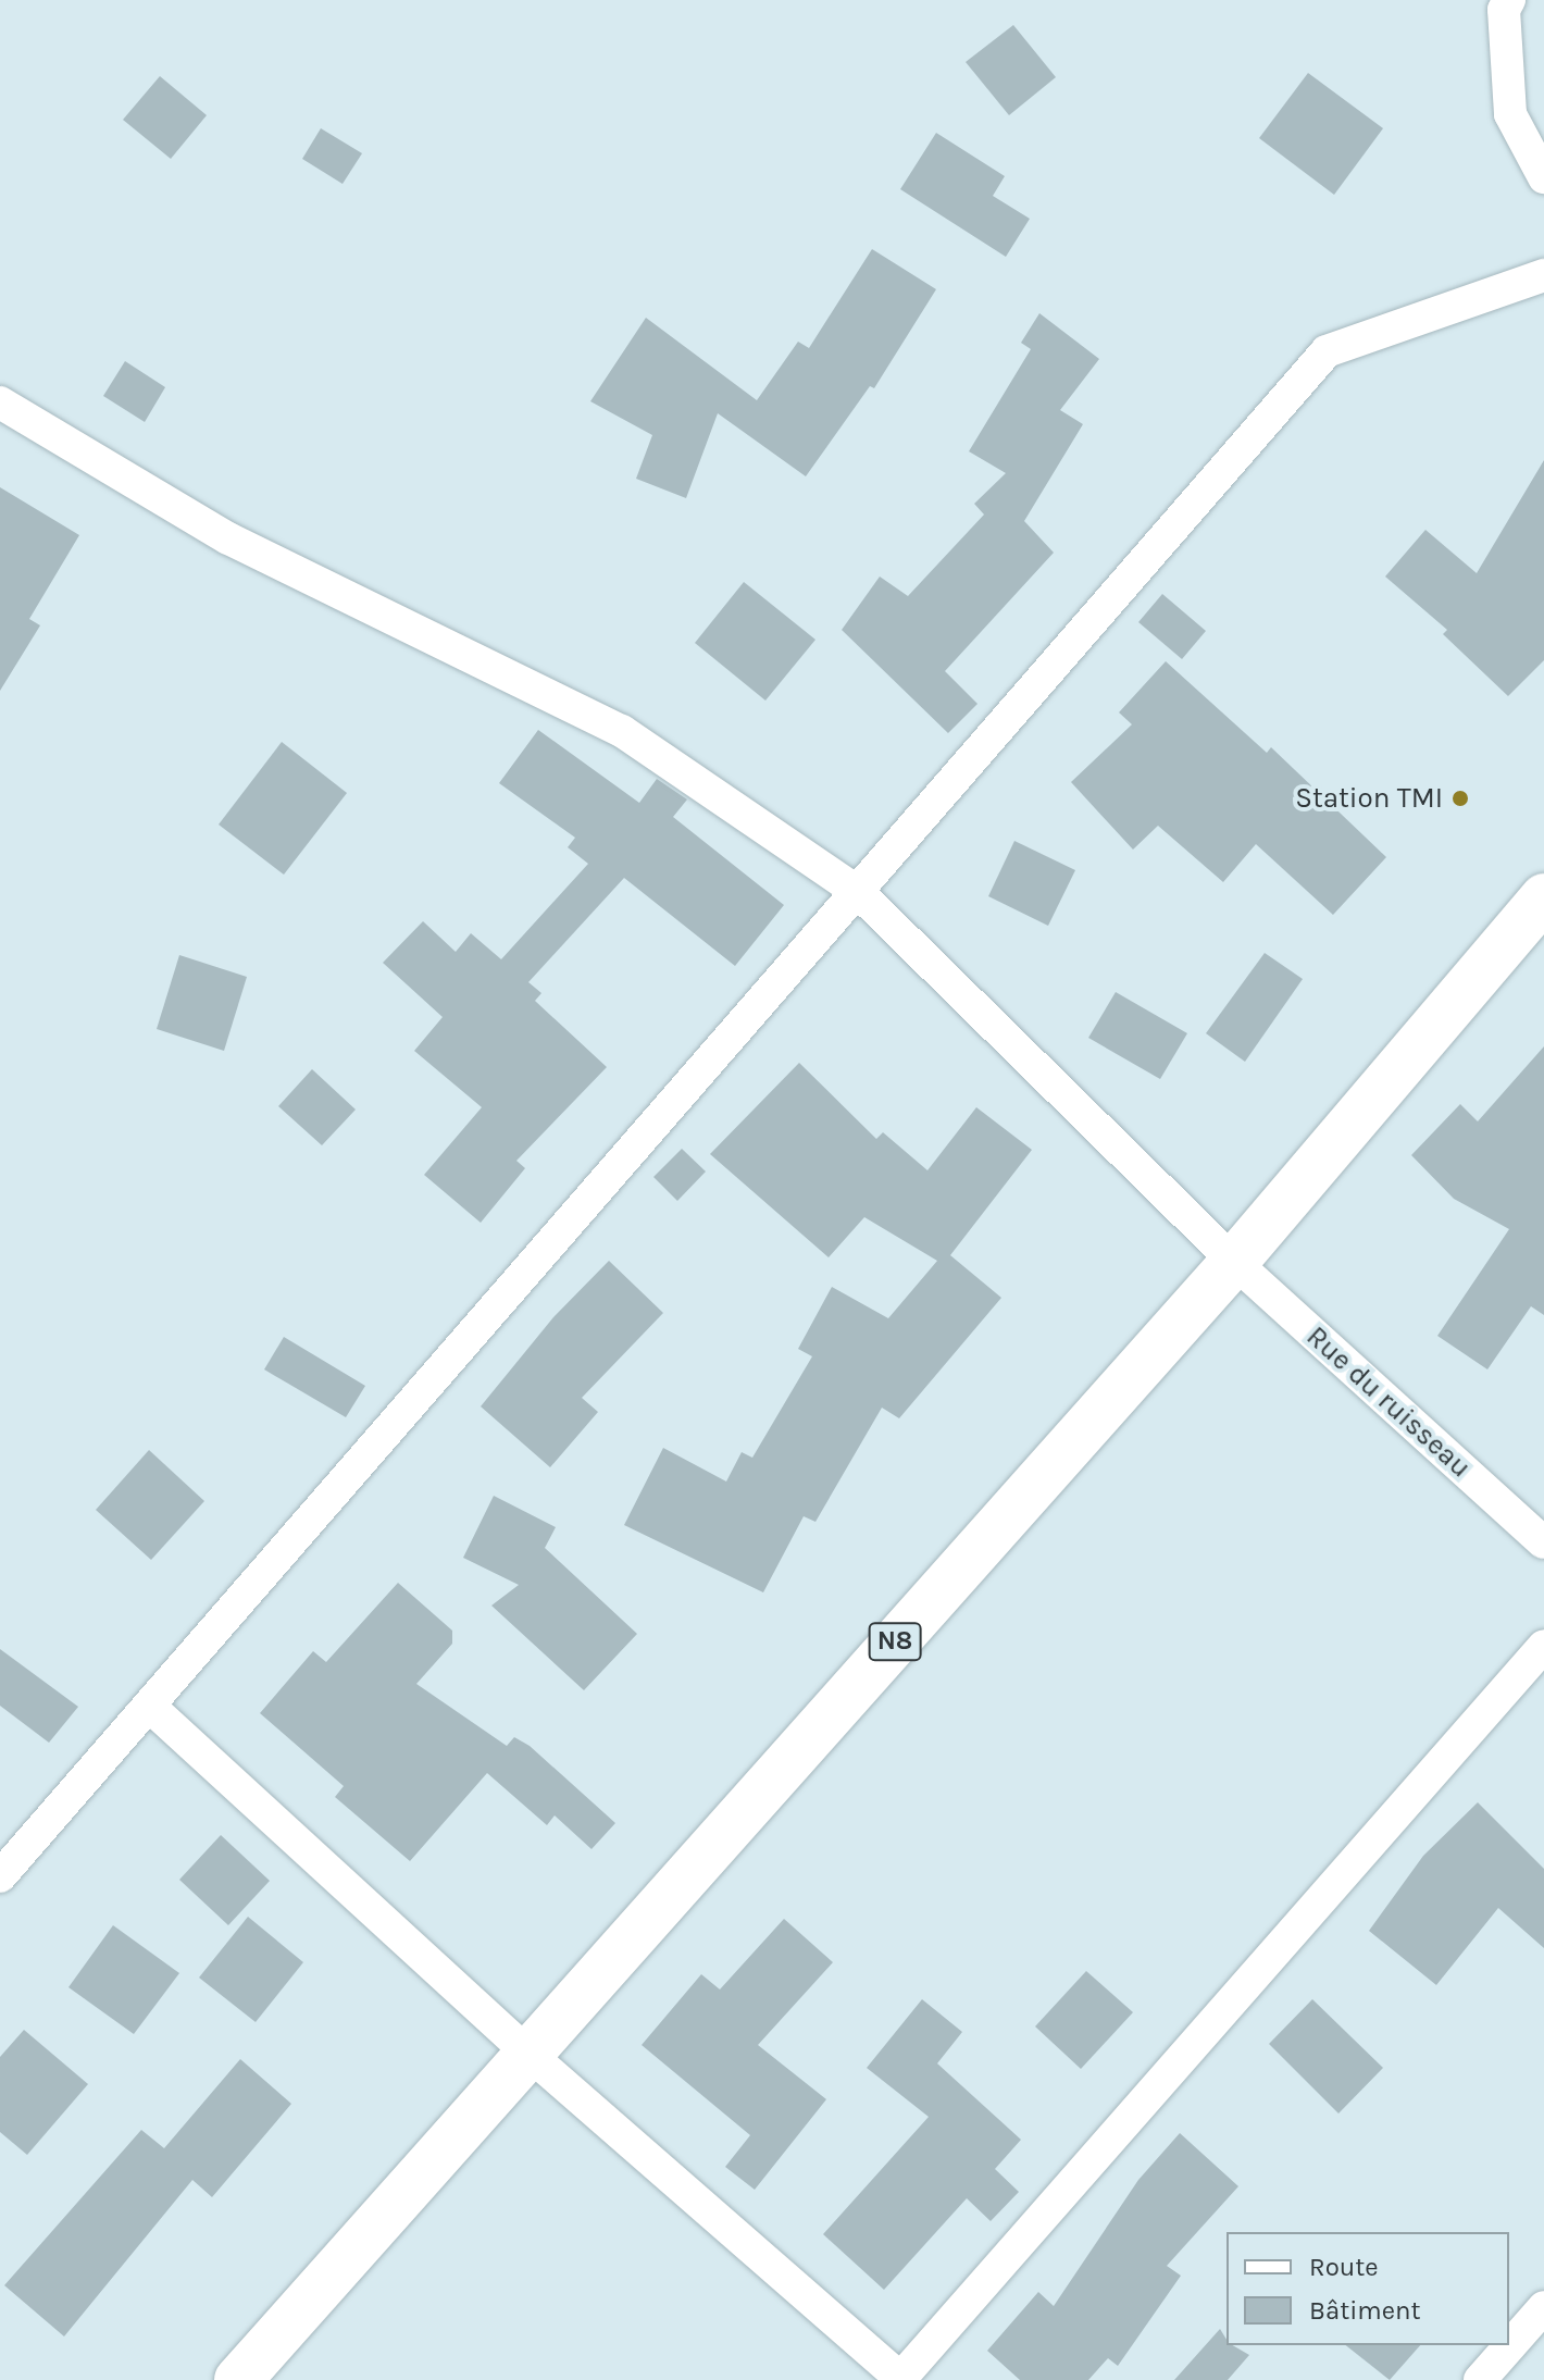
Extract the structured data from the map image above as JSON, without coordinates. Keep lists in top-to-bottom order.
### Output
{
  "streets": {
    "main road": ["N8"],
    "street": ["Rue du ruisseau"]
  },
  "crossings": [
    ["Rue du ruisseau", "N8"]
  ],
  "places": ["Station TMI"],
  "legend": ["Route", "Bâtiment"]
}
